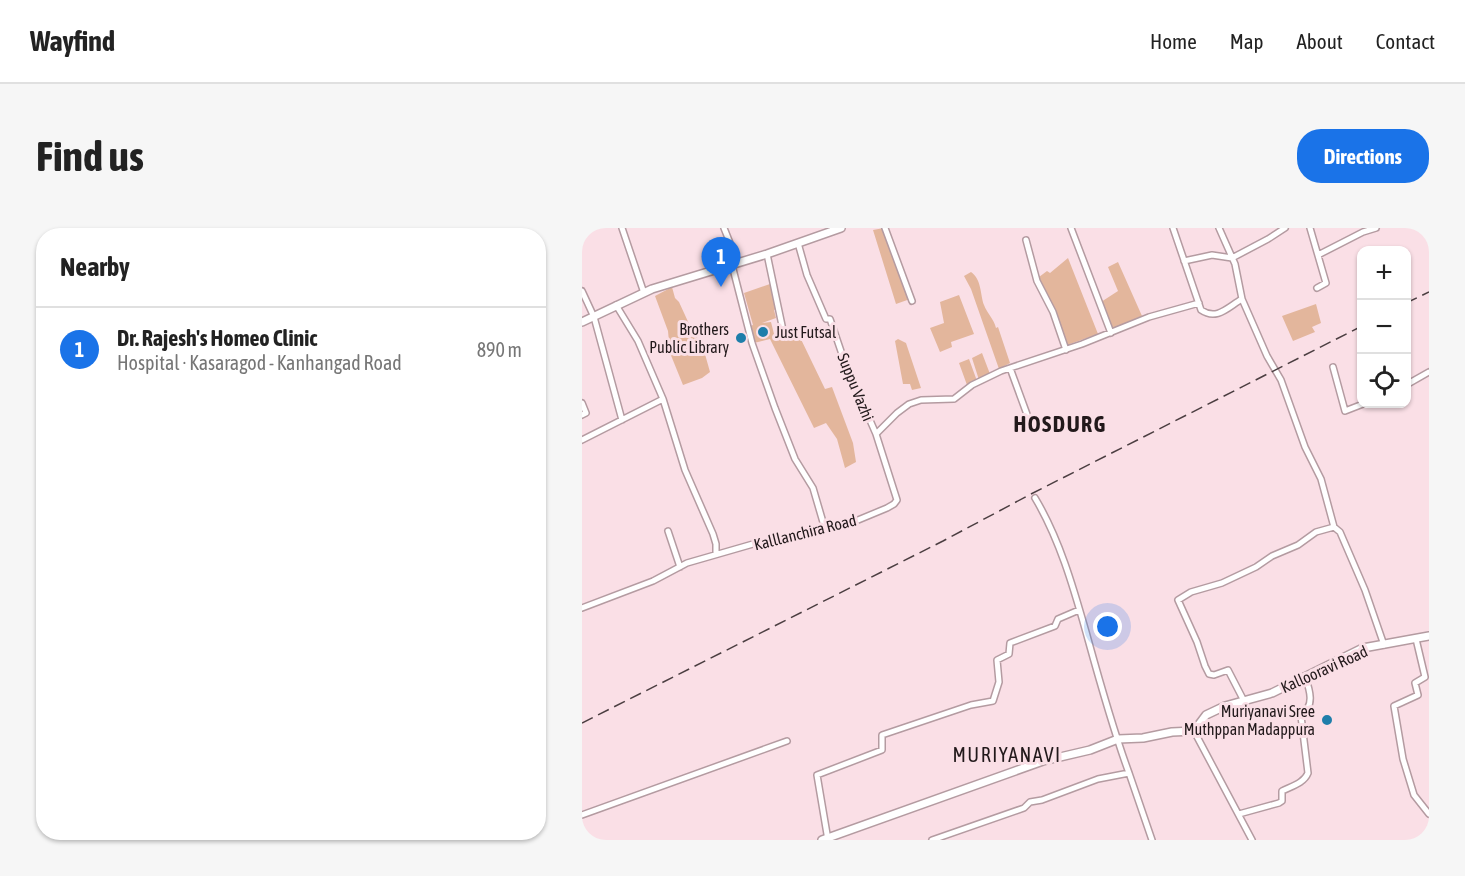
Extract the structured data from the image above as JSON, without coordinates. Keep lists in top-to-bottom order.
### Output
{
  "streets": {
    "main road": ["Kallooravi Road"],
    "street": ["Suppu Vazhi", "Kalllanchira Road"]
  },
  "crossings": [
    ["Suppu Vazhi", "Kalllanchira Road"]
  ],
  "districts": ["HOSDURG", "MURIYANAVI"],
  "places": ["Just Futsal", "Brothers Public Library", "Muriyanavi Sree Muthppan Madappura"],
  "page": {
    "header": "Wayfind",
    "nav": [
      "Home",
      "Map",
      "About",
      "Contact"
    ],
    "buttons": "Directions",
    "title": "Find us",
    "heading": "Nearby",
    "pins": "1",
    "map_buttons": ["+", "−"],
    "list": [
      {
        "mark": "1",
        "name": "Dr. Rajesh's Homeo Clinic",
        "note": "Hospital · Kasaragod - Kanhangad Road",
        "value": "890 m"
      }
    ]
  }
}
